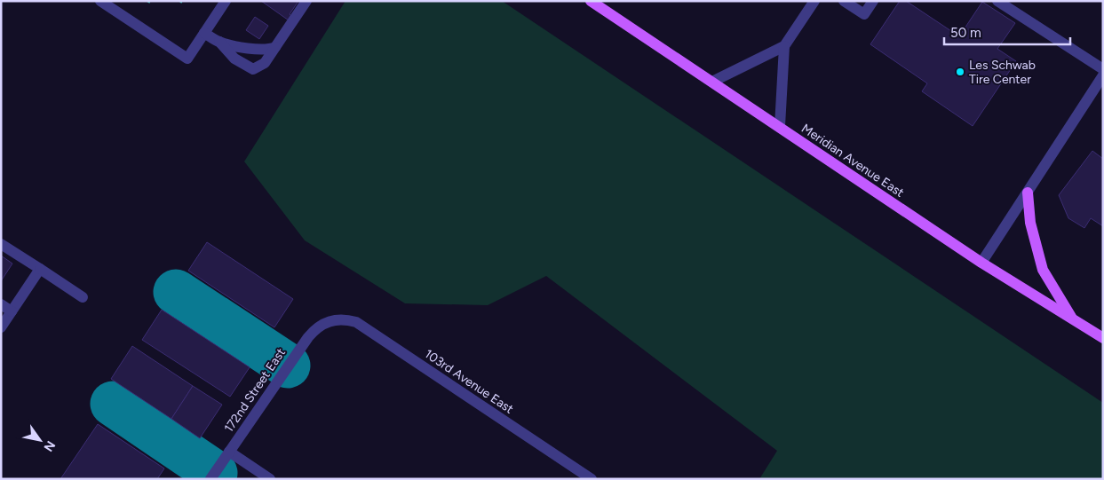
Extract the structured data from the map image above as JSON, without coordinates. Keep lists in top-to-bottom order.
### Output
{
  "streets": {
    "main road": ["Meridian Avenue East"],
    "street": ["103rd Avenue East", "172nd Street East"]
  },
  "crossings": [
    ["103rd Avenue East", "172nd Street East"]
  ],
  "places": ["Les Schwab Tire Center"],
  "scale_bar": "50 m",
  "north": "bottom right"
}
